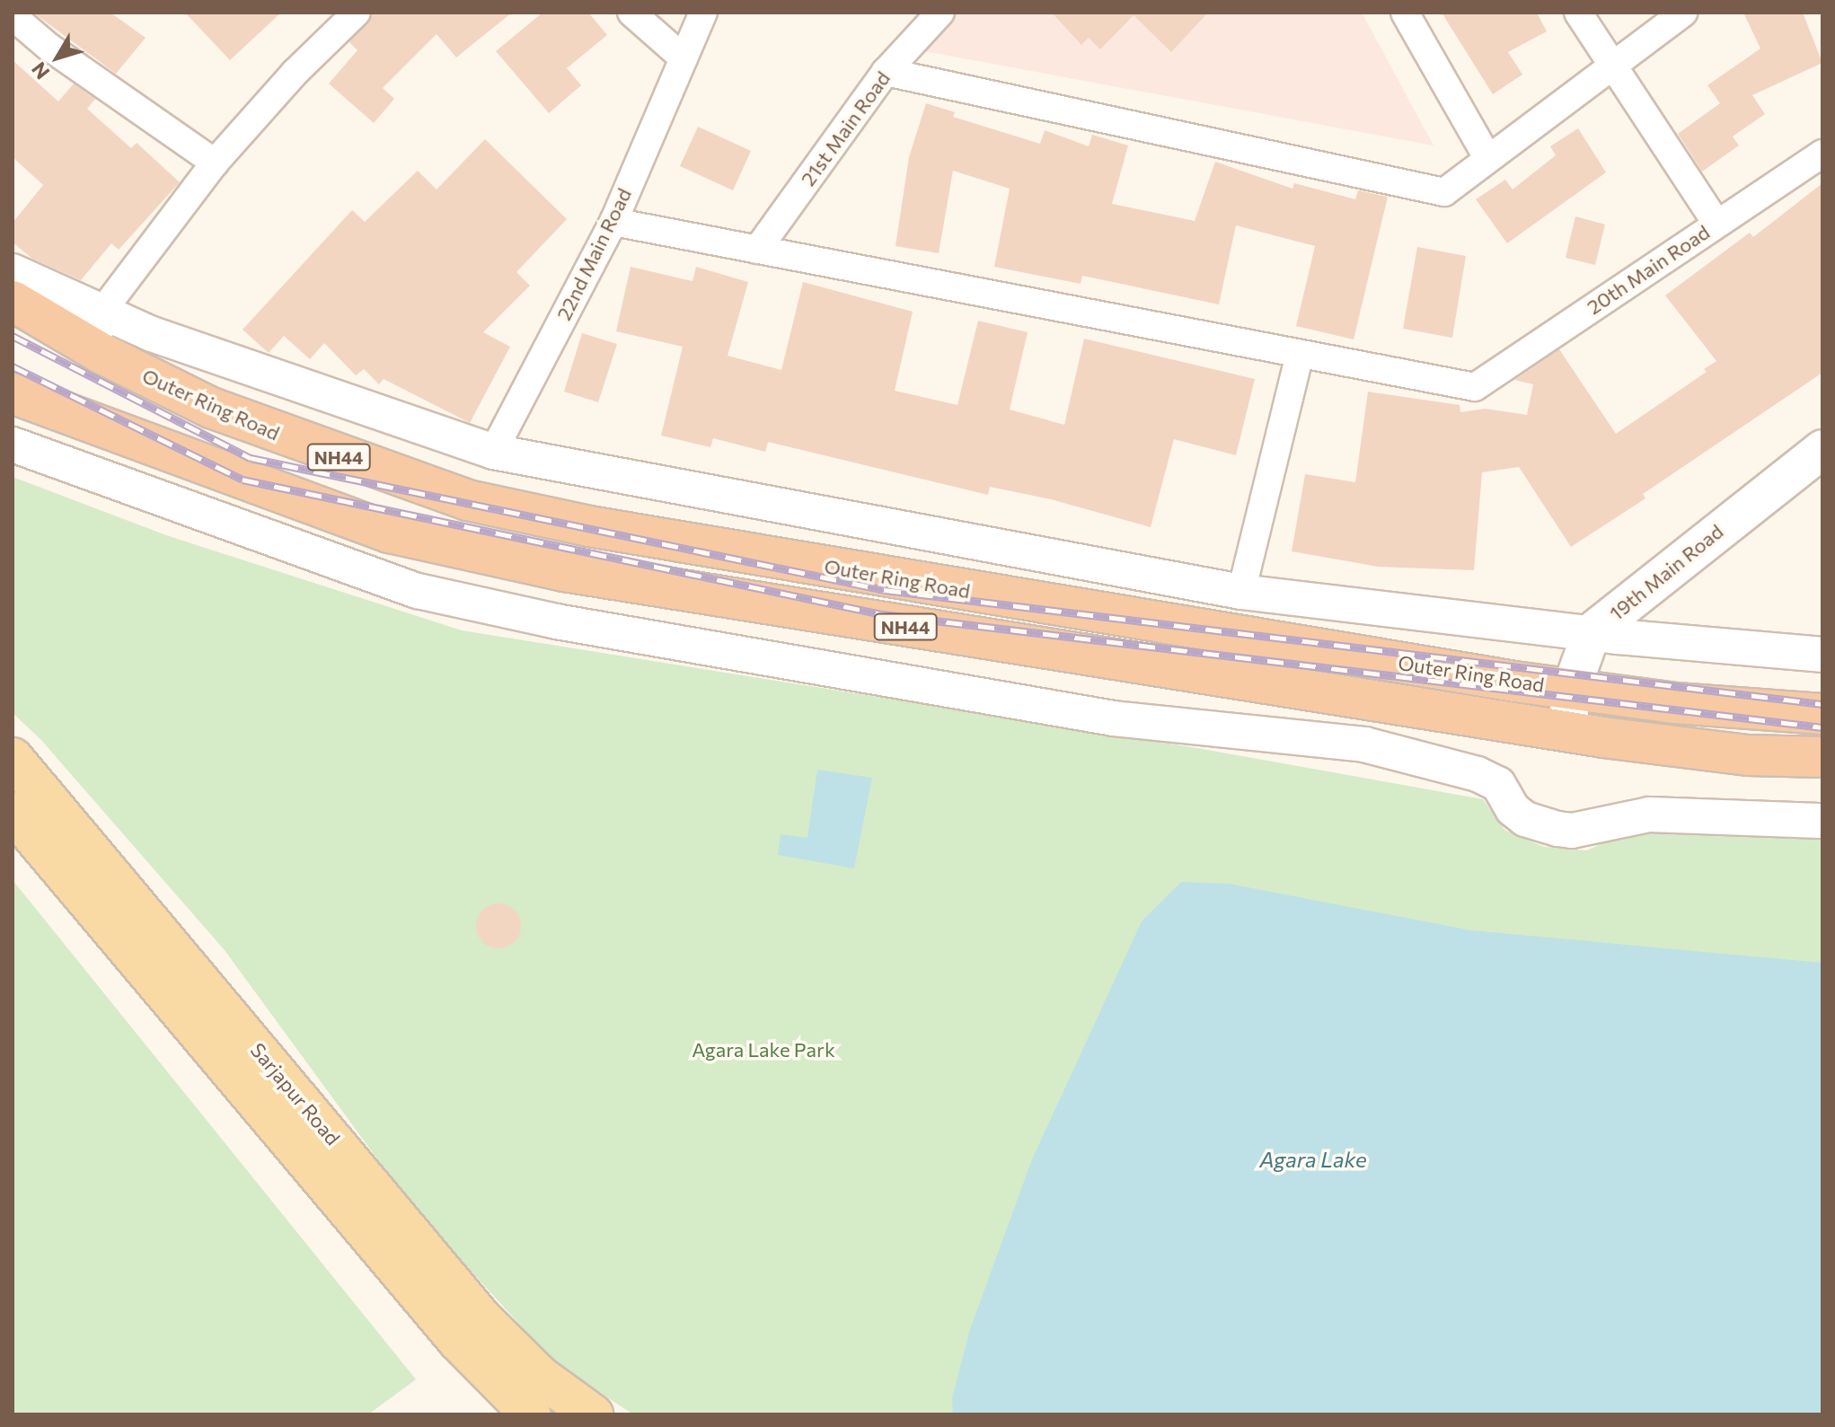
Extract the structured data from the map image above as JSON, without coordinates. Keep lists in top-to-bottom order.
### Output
{
  "streets": {
    "highway": ["Outer Ring Road", "NH44"],
    "main road": ["19th Main Road", "Sarjapur Road"],
    "street": ["21st Main Road", "22nd Main Road", "20th Main Road"]
  },
  "crossings": [
    ["Outer Ring Road", "19th Main Road"],
    ["NH44", "19th Main Road"]
  ],
  "water": ["Agara Lake"],
  "parks": ["Agara Lake Park"],
  "north": "bottom left"
}
